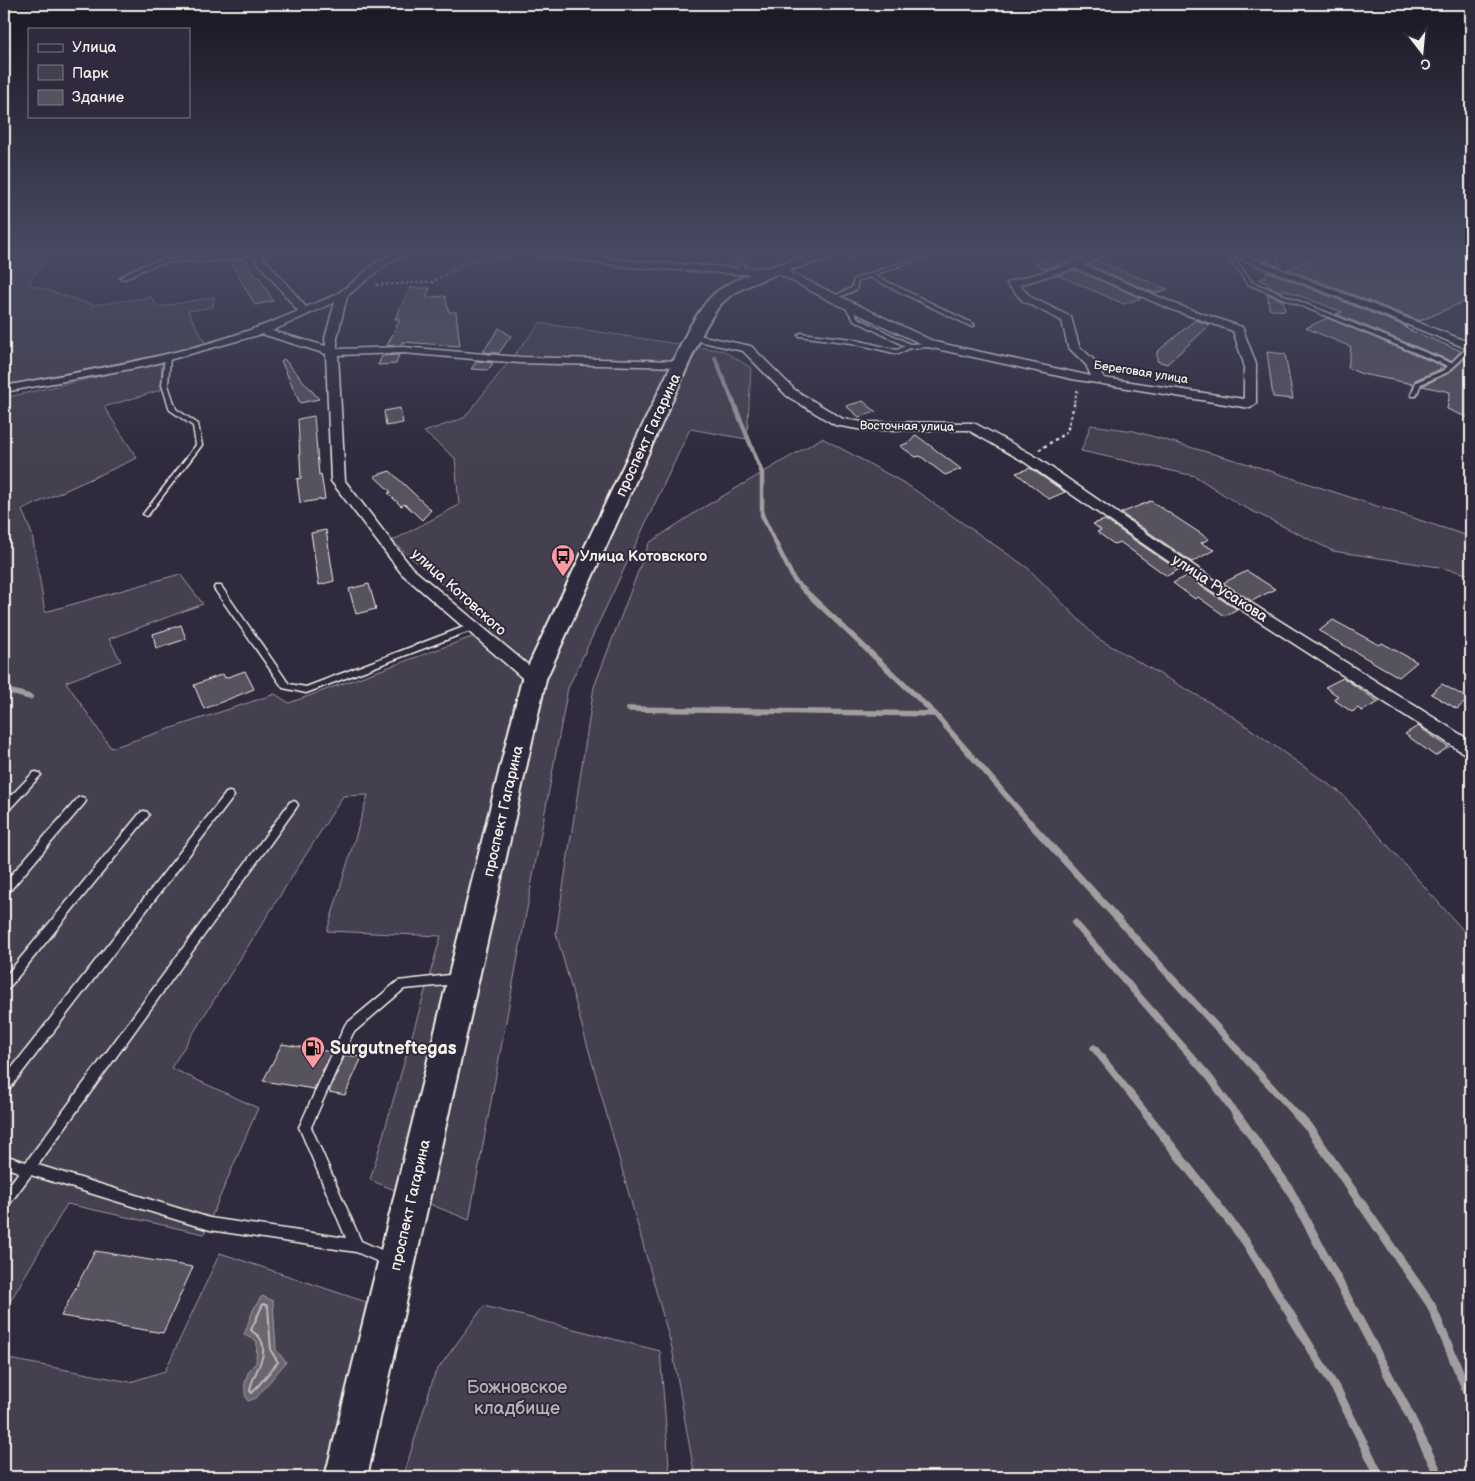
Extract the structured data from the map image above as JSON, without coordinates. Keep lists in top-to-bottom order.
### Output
{
  "streets": {
    "main road": ["проспект Гагарина"],
    "street": [
      "Береговая улица",
      "Восточная улица",
      "улица Русакова",
      "улица Котовского"
    ]
  },
  "crossings": [
    ["Восточная улица", "проспект Гагарина"],
    ["Восточная улица", "улица Русакова"],
    ["проспект Гагарина", "улица Котовского"]
  ],
  "parks": ["Божновское кладбище"],
  "places": {
    "bus stop": ["Улица Котовского"],
    "fuel station": ["Surgutneftegas"]
  },
  "legend": ["Улица", "Парк", "Здание"],
  "north": "bottom"
}
